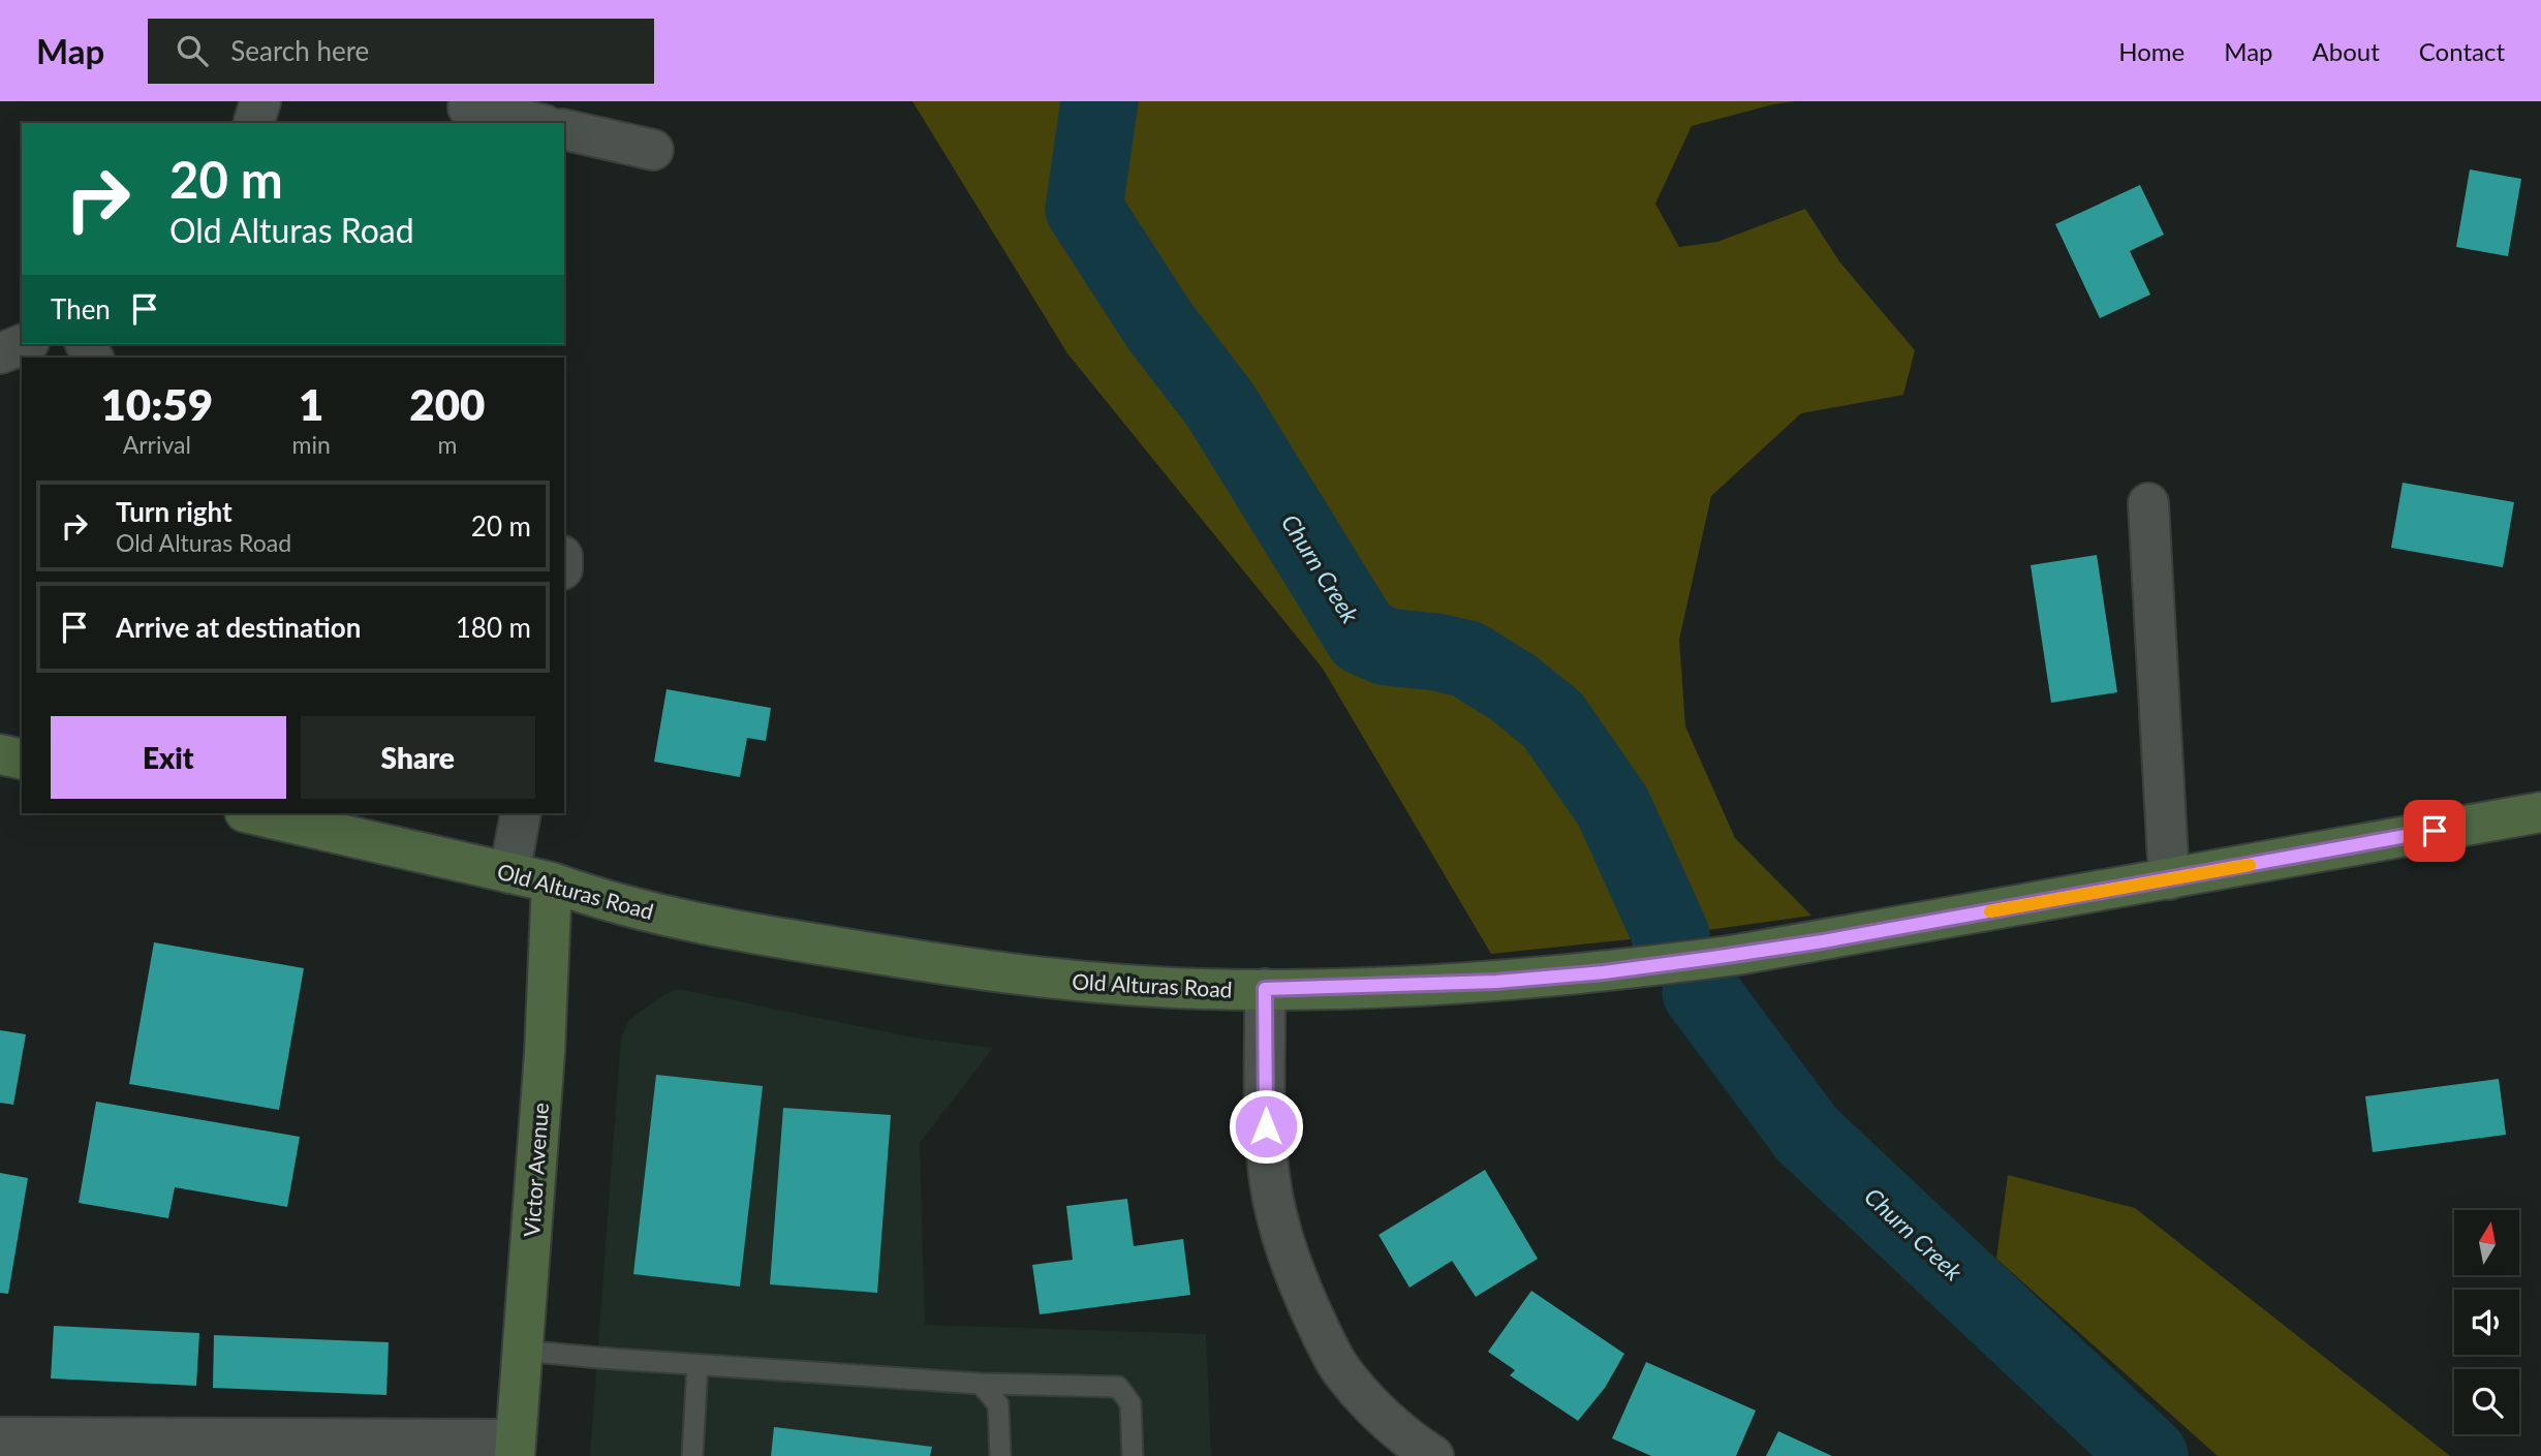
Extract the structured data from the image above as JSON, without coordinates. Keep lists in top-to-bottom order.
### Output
{
  "streets": {
    "main road": ["Old Alturas Road", "Victor Avenue"]
  },
  "crossings": [
    ["Old Alturas Road", "Victor Avenue"]
  ],
  "water": ["Churn Creek"],
  "north": "top",
  "page": {
    "header": "Map",
    "search": "Search here",
    "nav": [
      "Home",
      "Map",
      "About",
      "Contact"
    ],
    "turn": ["20 m", "Old Alturas Road"],
    "then": "Then",
    "eta": [
      "10:59",
      "Arrival",
      "1",
      "min",
      "200",
      "m"
    ],
    "list": [
      {
        "name": "Turn right",
        "note": "Old Alturas Road",
        "value": "20 m"
      },
      {
        "name": "Arrive at destination",
        "value": "180 m"
      }
    ],
    "buttons": ["Exit", "Share"]
  }
}
